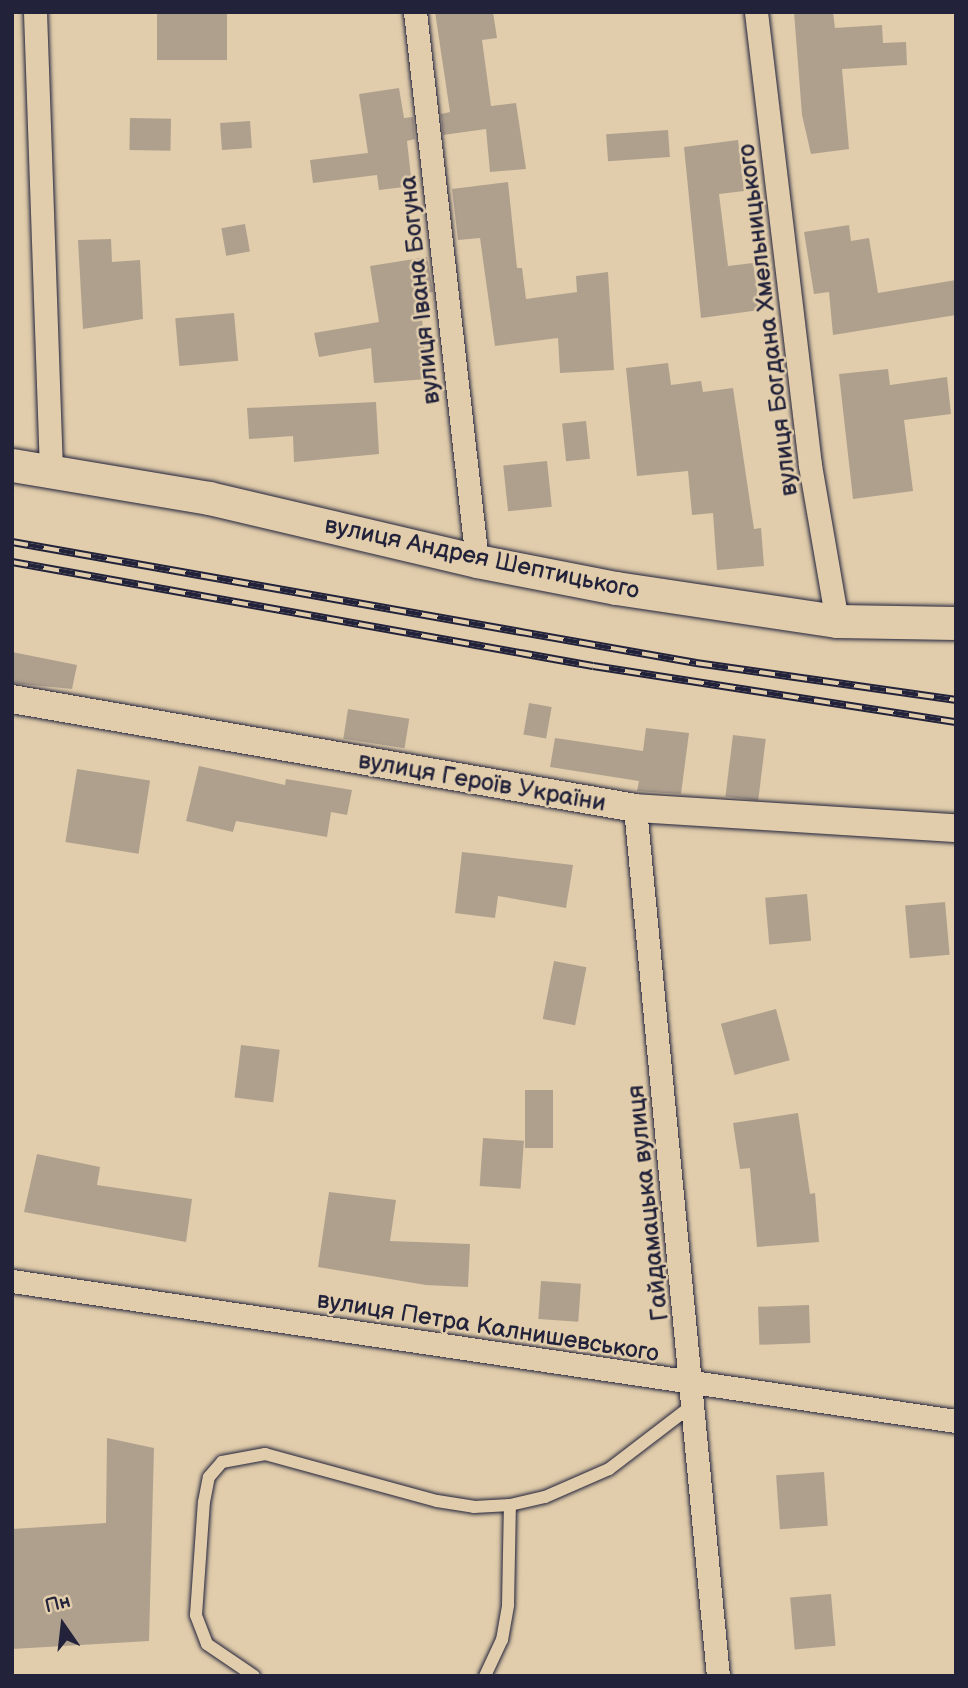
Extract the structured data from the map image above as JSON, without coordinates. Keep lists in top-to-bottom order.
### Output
{
  "streets": {
    "main road": ["вулиця Андрея Шептицького"],
    "street": [
      "вулиця Івана Богуна",
      "вулиця Богдана Хмельницького",
      "вулиця Героїв України",
      "Гайдамацька вулиця",
      "вулиця Петра Калнишевського"
    ]
  },
  "crossings": [
    ["вулиця Івана Богуна", "вулиця Андрея Шептицького"],
    ["вулиця Богдана Хмельницького", "вулиця Андрея Шептицького"],
    ["вулиця Героїв України", "Гайдамацька вулиця"],
    ["Гайдамацька вулиця", "вулиця Петра Калнишевського"]
  ],
  "north": "top"
}
